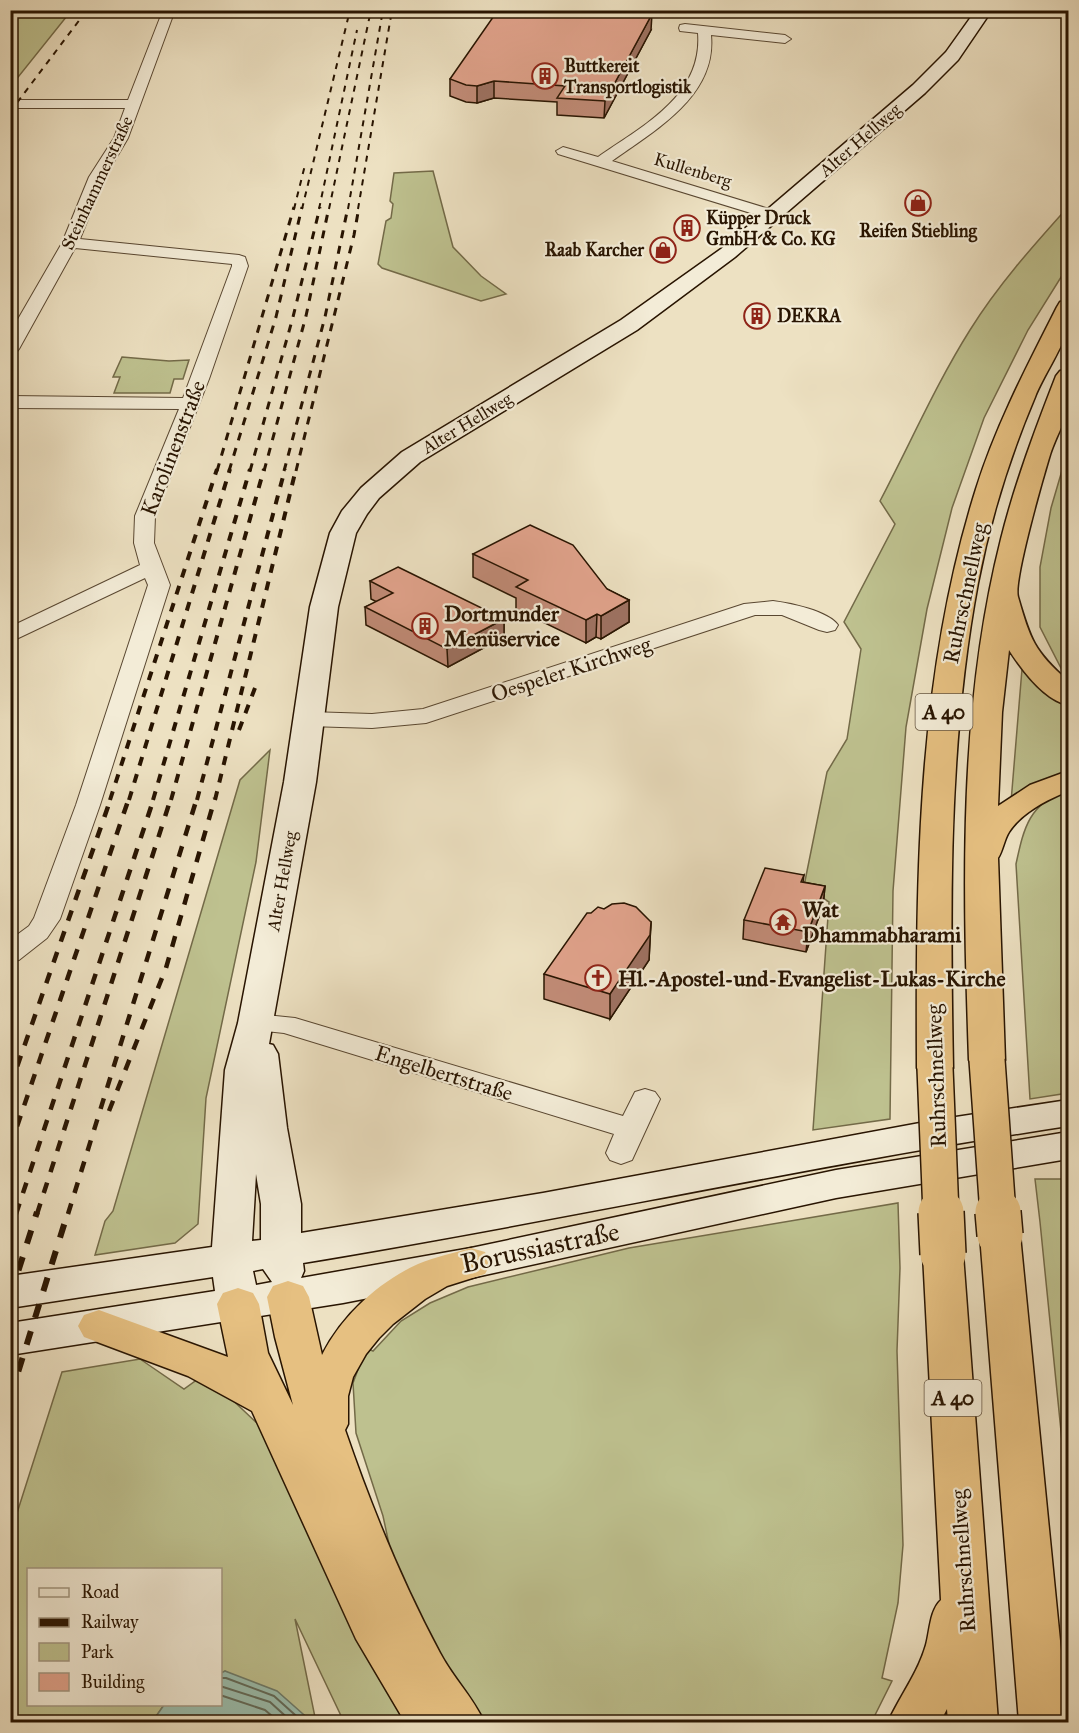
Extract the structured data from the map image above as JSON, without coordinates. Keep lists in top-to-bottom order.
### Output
{
  "streets": {
    "highway": ["Ruhrschnellweg", "A 40"],
    "street": [
      "Alter Hellweg",
      "Kullenberg",
      "Steinhammerstraße",
      "Karolinenstraße",
      "Oespeler Kirchweg",
      "Engelbertstraße",
      "Borussiastraße"
    ]
  },
  "crossings": [
    ["Alter Hellweg", "Kullenberg"],
    ["Alter Hellweg", "Oespeler Kirchweg"],
    ["Alter Hellweg", "Engelbertstraße"],
    ["Alter Hellweg", "Borussiastraße"],
    ["Steinhammerstraße", "Karolinenstraße"]
  ],
  "places": {
    "building": [
      "Buttkereit Transportlogistik",
      "Küpper Druck GmbH & Co. KG",
      "DEKRA",
      "Dortmunder Menüservice"
    ],
    "shop": ["Reifen Stiebling", "Raab Karcher"],
    "temple": ["Wat Dhammabharami"],
    "church": ["Hl.-Apostel-und-Evangelist-Lukas-Kirche"]
  },
  "legend": [
    "Road",
    "Railway",
    "Park",
    "Building"
  ]
}
